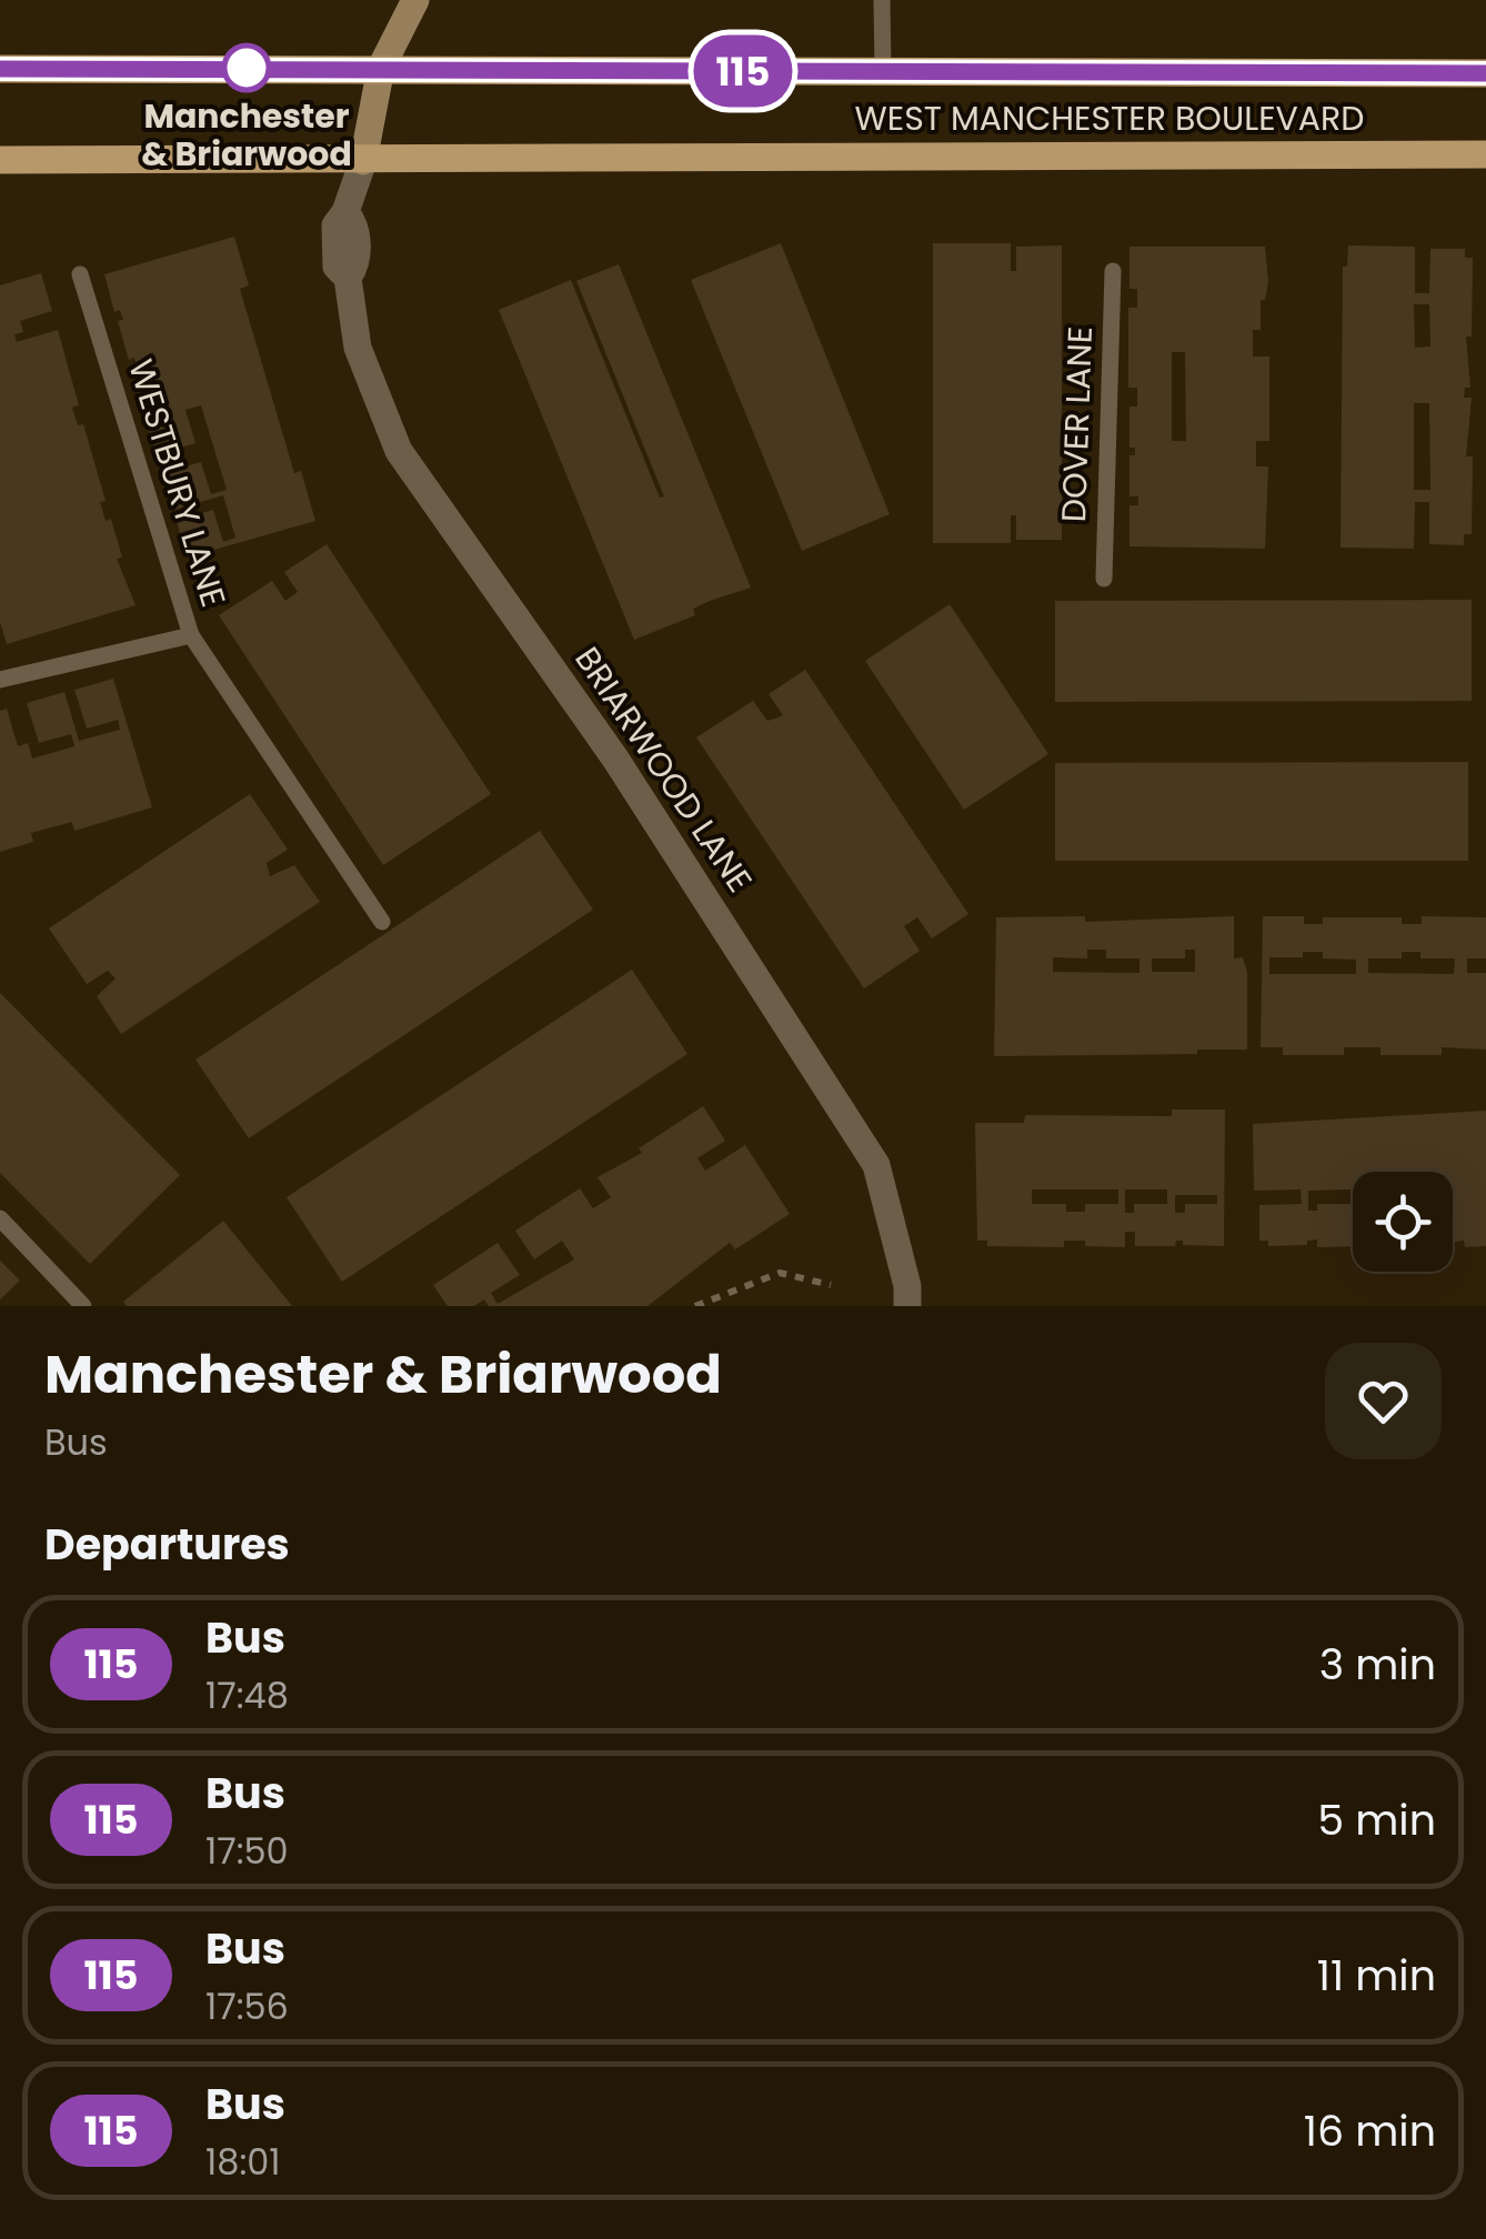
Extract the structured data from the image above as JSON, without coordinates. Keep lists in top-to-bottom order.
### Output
{
  "streets": {
    "main road": ["WEST MANCHESTER BOULEVARD"],
    "street": ["BRIARWOOD LANE"],
    "lane": ["DOVER LANE", "WESTBURY LANE"]
  },
  "crossings": [
    ["WEST MANCHESTER BOULEVARD", "BRIARWOOD LANE"]
  ],
  "places": ["Manchester & Briarwood"],
  "lines": ["bus line 115"],
  "page": {
    "on_map": "115",
    "heading": [
      ["Manchester & Briarwood", "Bus"],
      "Departures"
    ],
    "list": [
      {
        "mark": "115",
        "name": "Bus",
        "note": "17:48",
        "value": "3 min"
      },
      {
        "mark": "115",
        "name": "Bus",
        "note": "17:50",
        "value": "5 min"
      },
      {
        "mark": "115",
        "name": "Bus",
        "note": "17:56",
        "value": "11 min"
      },
      {
        "mark": "115",
        "name": "Bus",
        "note": "18:01",
        "value": "16 min"
      }
    ]
  }
}
